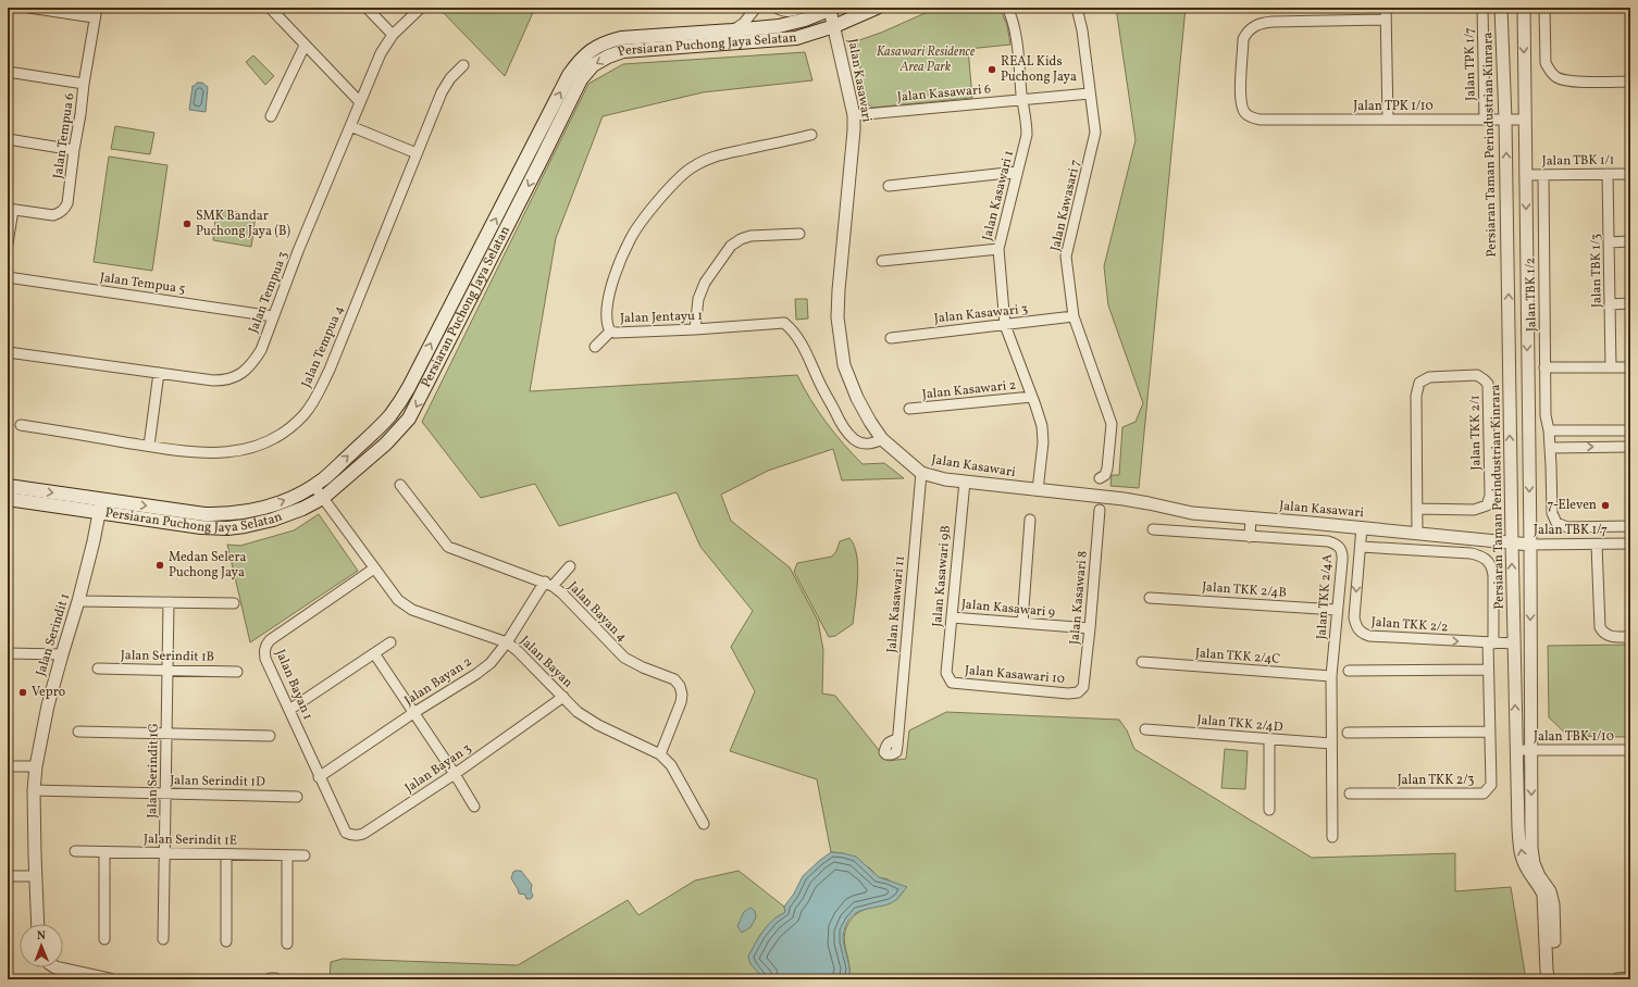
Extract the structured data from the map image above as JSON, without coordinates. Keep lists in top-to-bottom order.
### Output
{
  "streets": {
    "main road": ["Persiaran Puchong Jaya Selatan"],
    "street": [
      "Jalan TPK 1/7",
      "Jalan Kasawari",
      "Jalan Kasawari 6",
      "Jalan TPK 1/10",
      "Jalan Tempua 6",
      "Persiaran Taman Perindustrian Kinrara",
      "Jalan TBK 1/1",
      "Jalan Kasawari 1",
      "Jalan Kawasari 7",
      "Jalan TBK 1/3",
      "Jalan Tempua 5",
      "Jalan Tempua 3",
      "Jalan TBK 1/2",
      "Jalan Kasawari 3",
      "Jalan Jentayu 1",
      "Jalan Tempua 4",
      "Jalan Kasawari 2",
      "Jalan TKK 2/1",
      "Jalan TBK 1/7",
      "Jalan Kasawari 9B",
      "Jalan TKK 2/4B",
      "Jalan TKK 2/4A",
      "Jalan Kasawari 8",
      "Jalan Kasawari 11",
      "Jalan Kasawari 9",
      "Jalan Bayan 4",
      "Jalan TKK 2/2",
      "Jalan Serindit 1",
      "Jalan Serindit 1B",
      "Jalan TKK 2/4C",
      "Jalan Bayan",
      "Jalan Kasawari 10",
      "Jalan Bayan 2",
      "Jalan Bayan 1",
      "Jalan TKK 2/4D",
      "Jalan TBK 1/10",
      "Jalan Bayan 3",
      "Jalan Serindit 1G",
      "Jalan TKK 2/3",
      "Jalan Serindit 1D",
      "Jalan Serindit 1E"
    ]
  },
  "crossings": [
    ["Persiaran Puchong Jaya Selatan", "Jalan Kasawari"],
    ["Persiaran Puchong Jaya Selatan", "Jalan Serindit 1"],
    ["Persiaran Puchong Jaya Selatan", "Jalan Bayan"],
    ["Jalan TPK 1/7", "Jalan TPK 1/10"],
    ["Jalan Kasawari", "Jalan Kasawari 6"],
    ["Jalan Kasawari", "Persiaran Taman Perindustrian Kinrara"],
    ["Jalan Kasawari", "Jalan Kasawari 1"],
    ["Jalan Kasawari", "Jalan Jentayu 1"],
    ["Jalan Kasawari", "Jalan TKK 2/1"],
    ["Jalan Kasawari", "Jalan TBK 1/7"],
    ["Jalan Kasawari", "Jalan Kasawari 9B"],
    ["Jalan Kasawari", "Jalan Kasawari 11"],
    ["Jalan Kasawari", "Jalan TKK 2/2"],
    ["Jalan Kasawari 6", "Jalan Kasawari 1"],
    ["Jalan Kasawari 6", "Jalan Kawasari 7"],
    ["Jalan TPK 1/10", "Persiaran Taman Perindustrian Kinrara"],
    ["Persiaran Taman Perindustrian Kinrara", "Jalan TBK 1/7"],
    ["Persiaran Taman Perindustrian Kinrara", "Jalan TKK 2/2"],
    ["Persiaran Taman Perindustrian Kinrara", "Jalan TBK 1/10"],
    ["Jalan TBK 1/1", "Jalan TBK 1/3"],
    ["Jalan TBK 1/1", "Jalan TBK 1/2"],
    ["Jalan Kasawari 1", "Jalan Kasawari 3"],
    ["Jalan Kasawari 1", "Jalan Kasawari 2"],
    ["Jalan Kawasari 7", "Jalan Kasawari 3"],
    ["Jalan Tempua 5", "Jalan Tempua 3"],
    ["Jalan Kasawari 9B", "Jalan Kasawari 9"],
    ["Jalan Kasawari 9B", "Jalan Kasawari 10"],
    ["Jalan TKK 2/4B", "Jalan TKK 2/4A"],
    ["Jalan TKK 2/4A", "Jalan TKK 2/4C"],
    ["Jalan TKK 2/4A", "Jalan TKK 2/4D"],
    ["Jalan Kasawari 8", "Jalan Kasawari 9"],
    ["Jalan Kasawari 8", "Jalan Kasawari 10"],
    ["Jalan Bayan 4", "Jalan Bayan"],
    ["Jalan Bayan 4", "Jalan Bayan 2"],
    ["Jalan TKK 2/2", "Jalan TKK 2/3"],
    ["Jalan Serindit 1", "Jalan Serindit 1D"],
    ["Jalan Serindit 1B", "Jalan Serindit 1G"],
    ["Jalan Bayan", "Jalan Bayan 2"],
    ["Jalan Bayan", "Jalan Bayan 1"],
    ["Jalan Bayan", "Jalan Bayan 3"],
    ["Jalan Bayan 2", "Jalan Bayan 1"],
    ["Jalan Bayan 1", "Jalan Bayan 3"],
    ["Jalan Serindit 1G", "Jalan Serindit 1D"],
    ["Jalan Serindit 1G", "Jalan Serindit 1E"]
  ],
  "parks": ["Kasawari Residence Area Park"],
  "places": [
    "REAL Kids Puchong Jaya",
    "SMK Bandar Puchong Jaya (B)",
    "7-Eleven",
    "Medan Selera Puchong Jaya",
    "Vepro"
  ],
  "north": "top"
}
